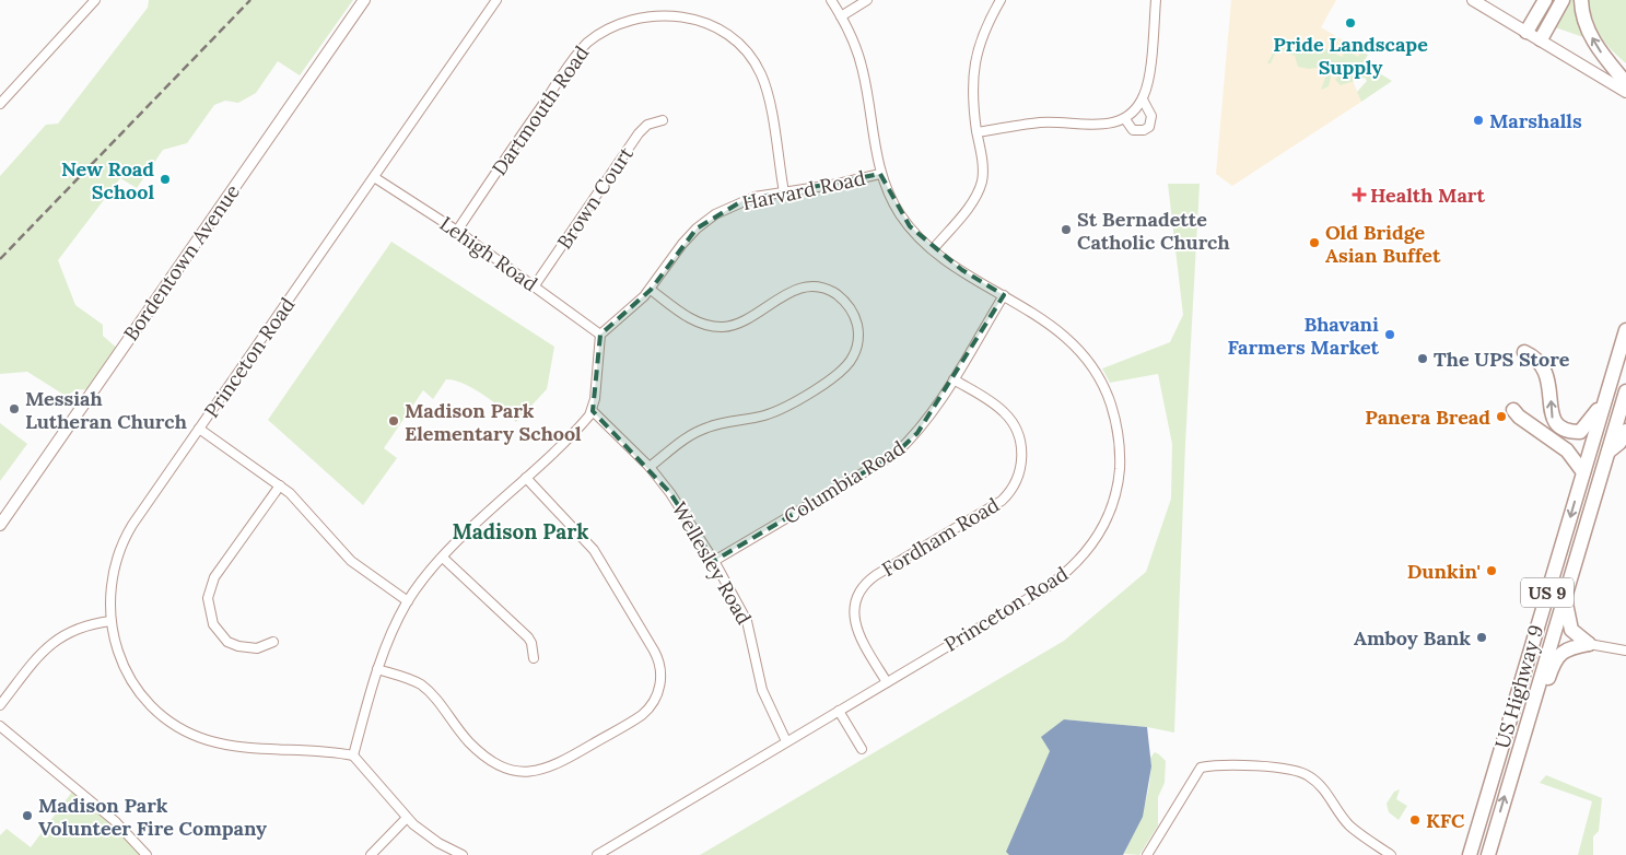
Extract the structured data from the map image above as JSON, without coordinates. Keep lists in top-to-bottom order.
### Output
{
  "streets": {
    "highway": ["US 9", "US Highway 9"],
    "street": [
      "Dartmouth Road",
      "Harvard Road",
      "Brown Court",
      "Lehigh Road",
      "Bordentown Avenue",
      "Princeton Road",
      "Columbia Road",
      "Fordham Road",
      "Wellesley Road"
    ]
  },
  "crossings": [
    ["Dartmouth Road", "Harvard Road"],
    ["Dartmouth Road", "Lehigh Road"],
    ["Harvard Road", "Lehigh Road"],
    ["Harvard Road", "Princeton Road"],
    ["Brown Court", "Lehigh Road"],
    ["Lehigh Road", "Princeton Road"],
    ["Princeton Road", "Columbia Road"],
    ["Princeton Road", "Fordham Road"],
    ["Princeton Road", "Wellesley Road"],
    ["Columbia Road", "Fordham Road"],
    ["Columbia Road", "Wellesley Road"]
  ],
  "districts": ["Madison Park"],
  "places": {
    "other": [
      "Pride Landscape Supply",
      "Marshalls",
      "New Road School",
      "St Bernadette Catholic Church",
      "Old Bridge Asian Buffet",
      "Bhavani Farmers Market",
      "The UPS Store",
      "Messiah Lutheran Church",
      "Panera Bread",
      "Madison Park Elementary School",
      "Dunkin'",
      "Amboy Bank",
      "Madison Park Volunteer Fire Company",
      "KFC"
    ],
    "health": ["Health Mart"]
  }
}
